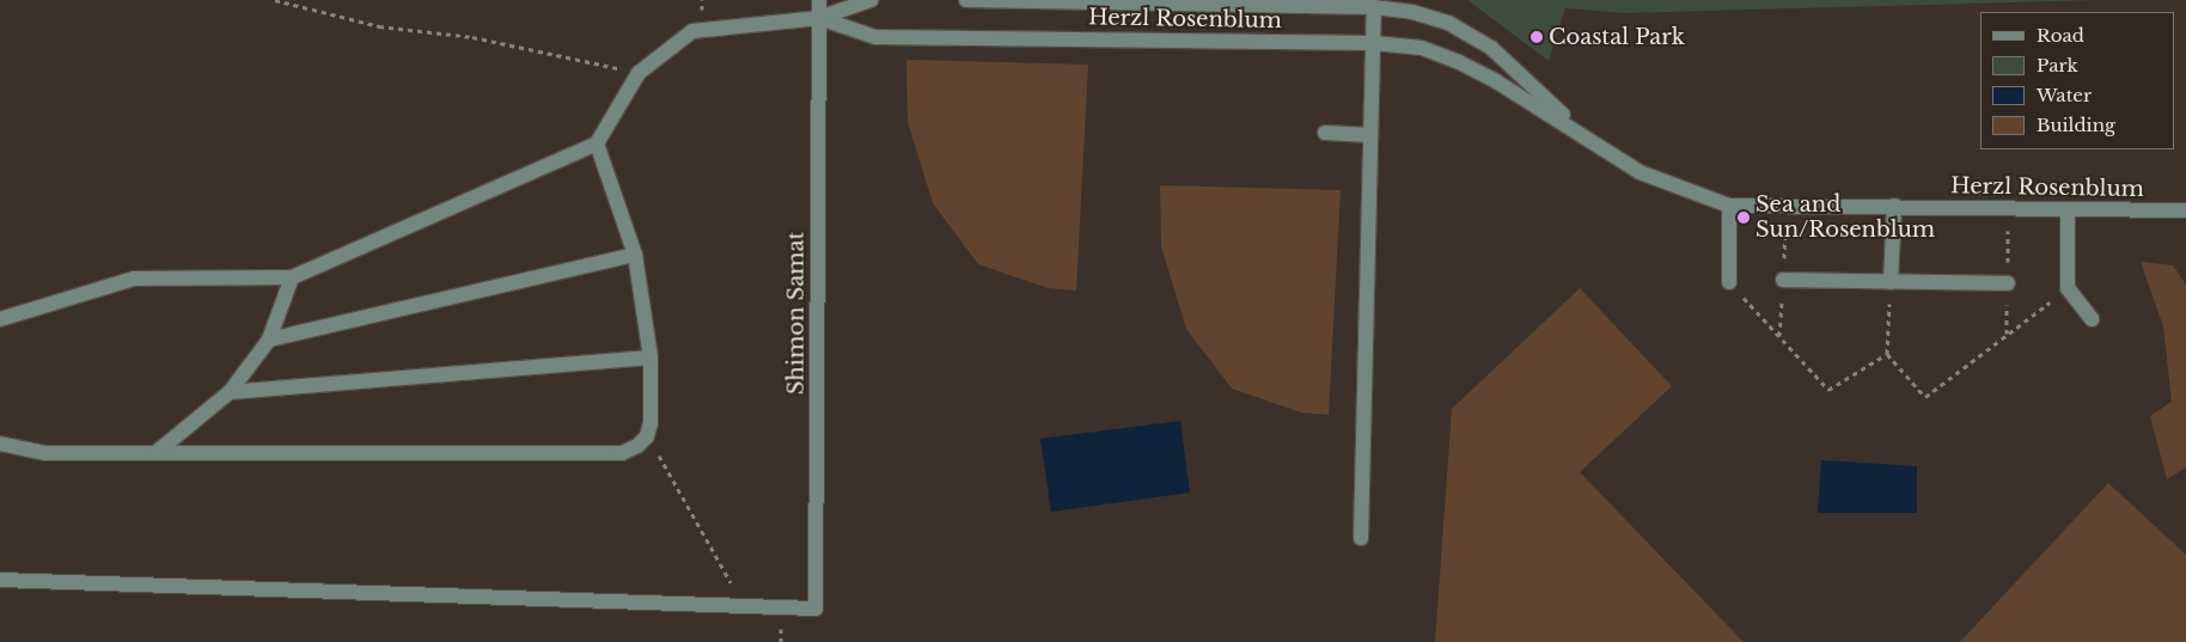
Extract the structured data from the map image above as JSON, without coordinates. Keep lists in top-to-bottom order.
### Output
{
  "streets": {
    "street": ["Herzl Rosenblum", "Shimon Samat"]
  },
  "crossings": [
    ["Herzl Rosenblum", "Shimon Samat"]
  ],
  "places": ["Coastal Park", "Sea and Sun/Rosenblum"],
  "legend": [
    "Road",
    "Park",
    "Water",
    "Building"
  ]
}
